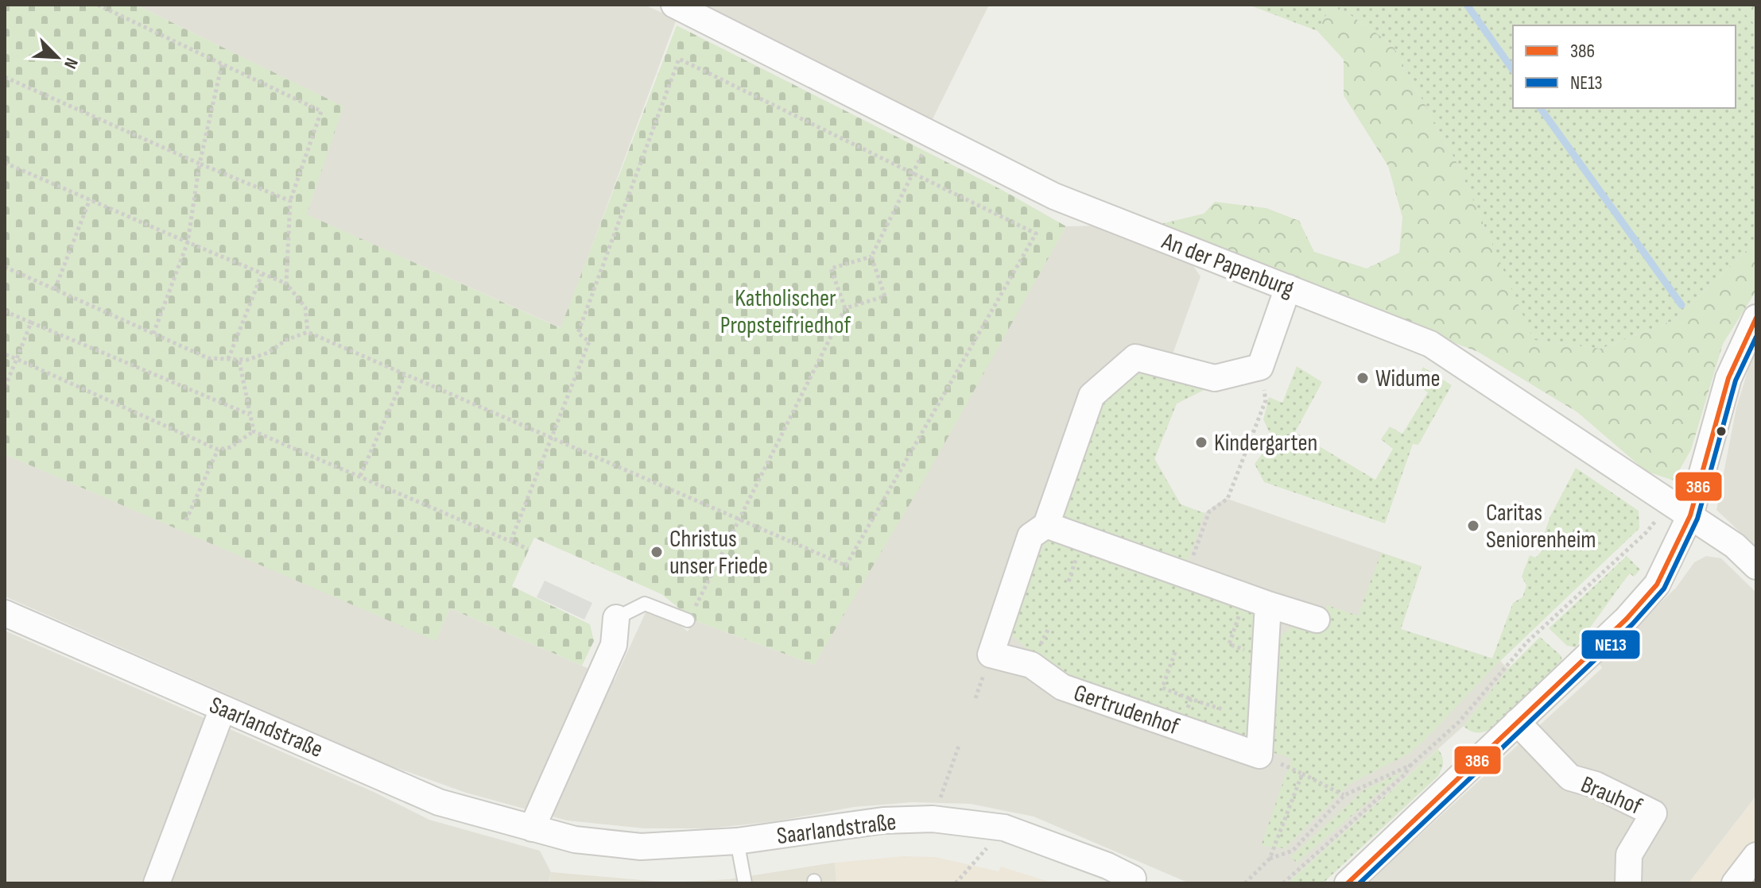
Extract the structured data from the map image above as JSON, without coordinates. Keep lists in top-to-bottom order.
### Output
{
  "streets": {
    "street": [
      "An der Papenburg",
      "Gertrudenhof",
      "Saarlandstraße",
      "Brauhof"
    ]
  },
  "parks": ["Katholischer Propsteifriedhof"],
  "places": [
    "Widume",
    "Kindergarten",
    "Caritas Seniorenheim",
    "Christus unser Friede"
  ],
  "lines": ["transit line 386", "transit line NE13"],
  "legend": ["386", "NE13"],
  "north": "bottom right"
}
